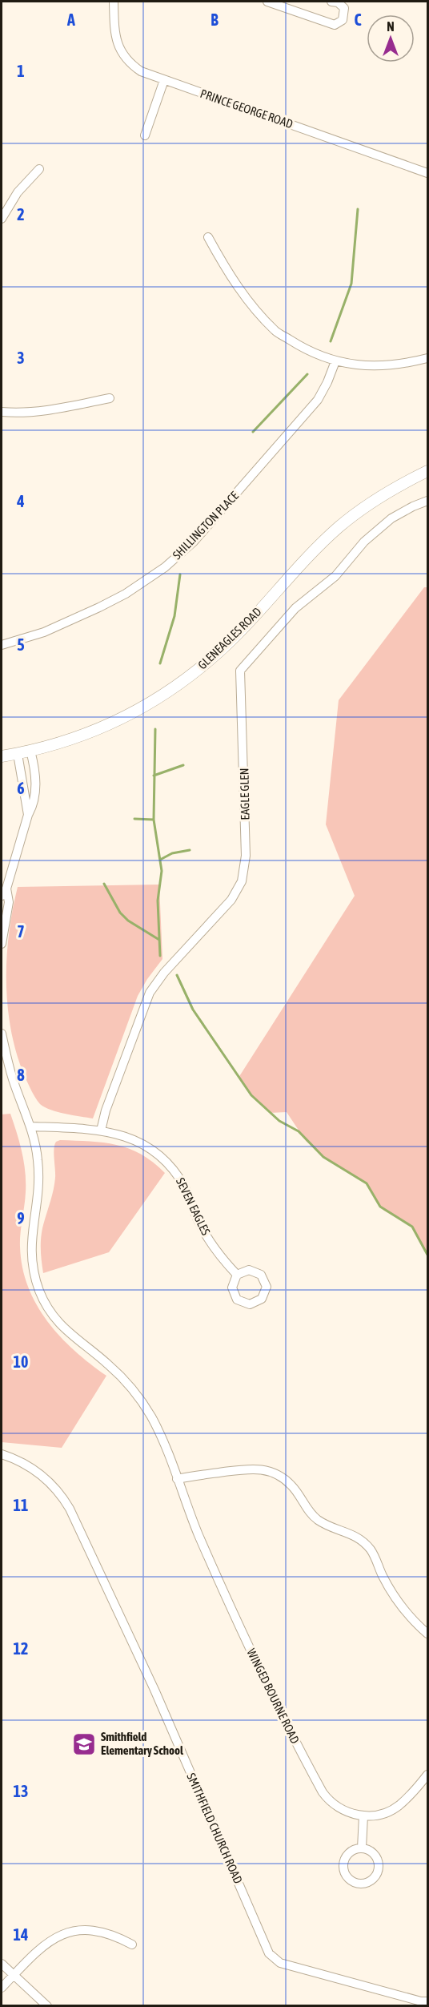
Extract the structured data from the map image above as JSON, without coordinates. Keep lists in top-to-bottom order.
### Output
{
  "streets": {
    "street": [
      "PRINCE GEORGE ROAD",
      "SHILLINGTON PLACE",
      "GLENEAGLES ROAD",
      "EAGLE GLEN",
      "SEVEN EAGLES",
      "WINGED BOURNE ROAD",
      "SMITHFIELD CHURCH ROAD"
    ]
  },
  "crossings": [
    ["EAGLE GLEN", "SEVEN EAGLES"],
    ["SEVEN EAGLES", "WINGED BOURNE ROAD"]
  ],
  "places": {
    "school or university": ["Smithfield Elementary School"]
  },
  "north": "top",
  "grid": {
    "columns": ["A", "B", "C"],
    "rows": [
      "1",
      "2",
      "3",
      "4",
      "5",
      "6",
      "7",
      "8",
      "9",
      "10",
      "11",
      "12",
      "13",
      "14"
    ]
  }
}
